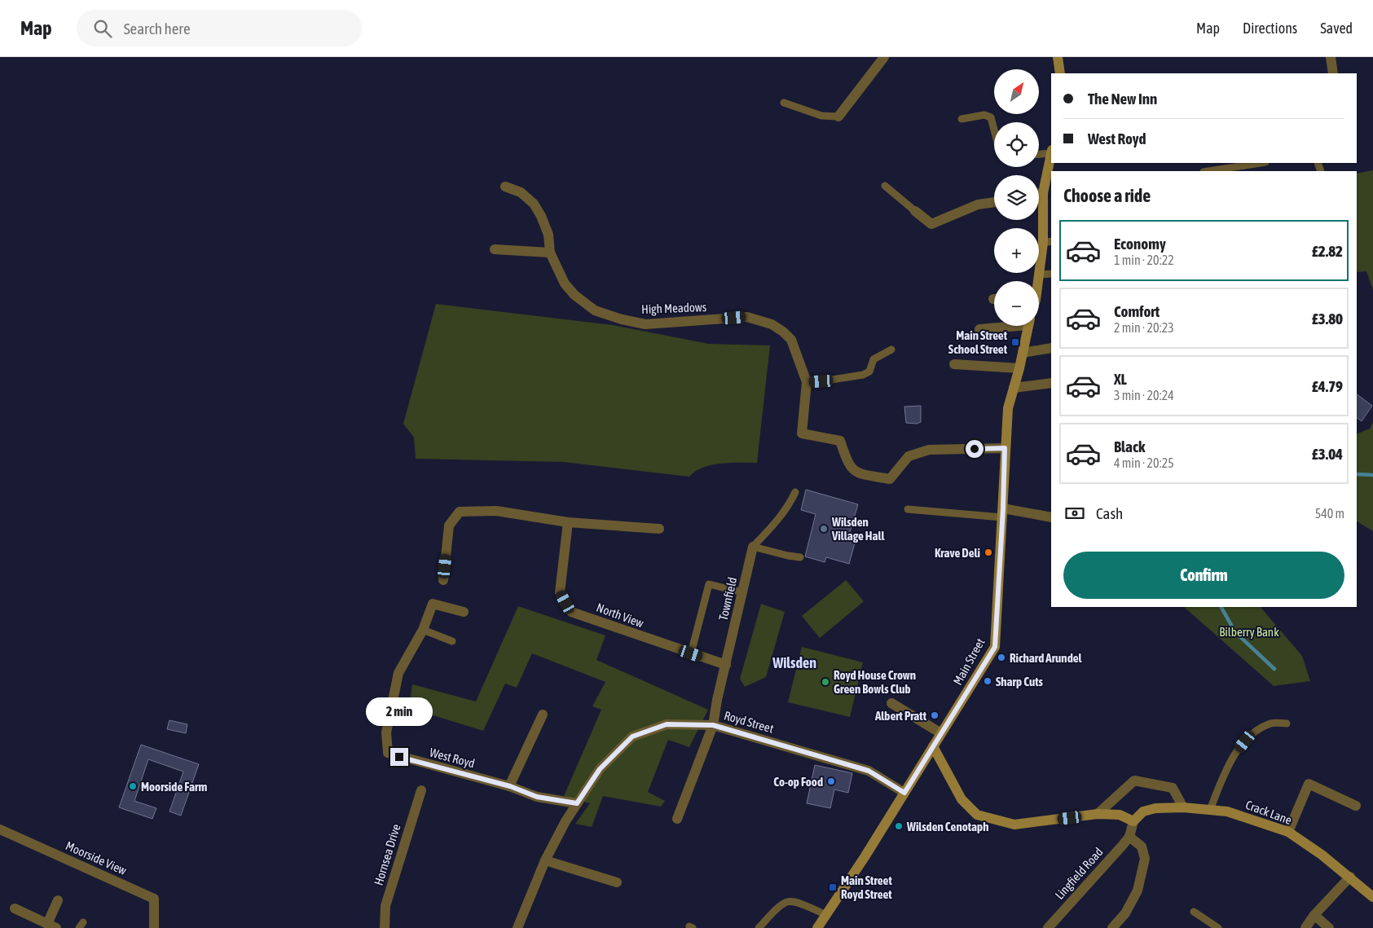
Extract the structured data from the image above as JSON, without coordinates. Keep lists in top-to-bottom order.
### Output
{
  "streets": {
    "street": [
      "High Meadows",
      "Townfield",
      "North View",
      "Main Street",
      "Royd Street",
      "West Royd",
      "Crack Lane",
      "Hornsea Drive",
      "Moorside View",
      "Lingfield Road"
    ]
  },
  "crossings": [
    ["Townfield", "North View"],
    ["Townfield", "Royd Street"],
    ["Main Street", "Royd Street"],
    ["Royd Street", "West Royd"],
    ["Crack Lane", "Lingfield Road"]
  ],
  "districts": ["Wilsden"],
  "parks": ["Bilberry Bank"],
  "places": {
    "transit": ["Main Street School Street", "Main Street Royd Street"],
    "other": [
      "Wilsden Village Hall",
      "Krave Deli",
      "Richard Arundel",
      "Sharp Cuts",
      "Royd House Crown Green Bowls Club",
      "Albert Pratt",
      "Co-op Food",
      "Moorside Farm",
      "Wilsden Cenotaph"
    ]
  },
  "north": "top right",
  "page": {
    "header": "Map",
    "search": "Search here",
    "nav": ["Map", "Directions", "Saved"],
    "map_buttons": ["+", "−"],
    "banner": ["The New Inn", "West Royd"],
    "heading": "Choose a ride",
    "list": [
      {
        "name": "Economy",
        "note": "1 min · 20:22",
        "value": "£2.82"
      },
      {
        "name": "Comfort",
        "note": "2 min · 20:23",
        "value": "£3.80"
      },
      {
        "name": "XL",
        "note": "3 min · 20:24",
        "value": "£4.79"
      },
      {
        "name": "Black",
        "note": "4 min · 20:25",
        "value": "£3.04"
      }
    ],
    "pay": ["Cash", "540 m"],
    "buttons": "Confirm",
    "bubble": "2 min"
  }
}
